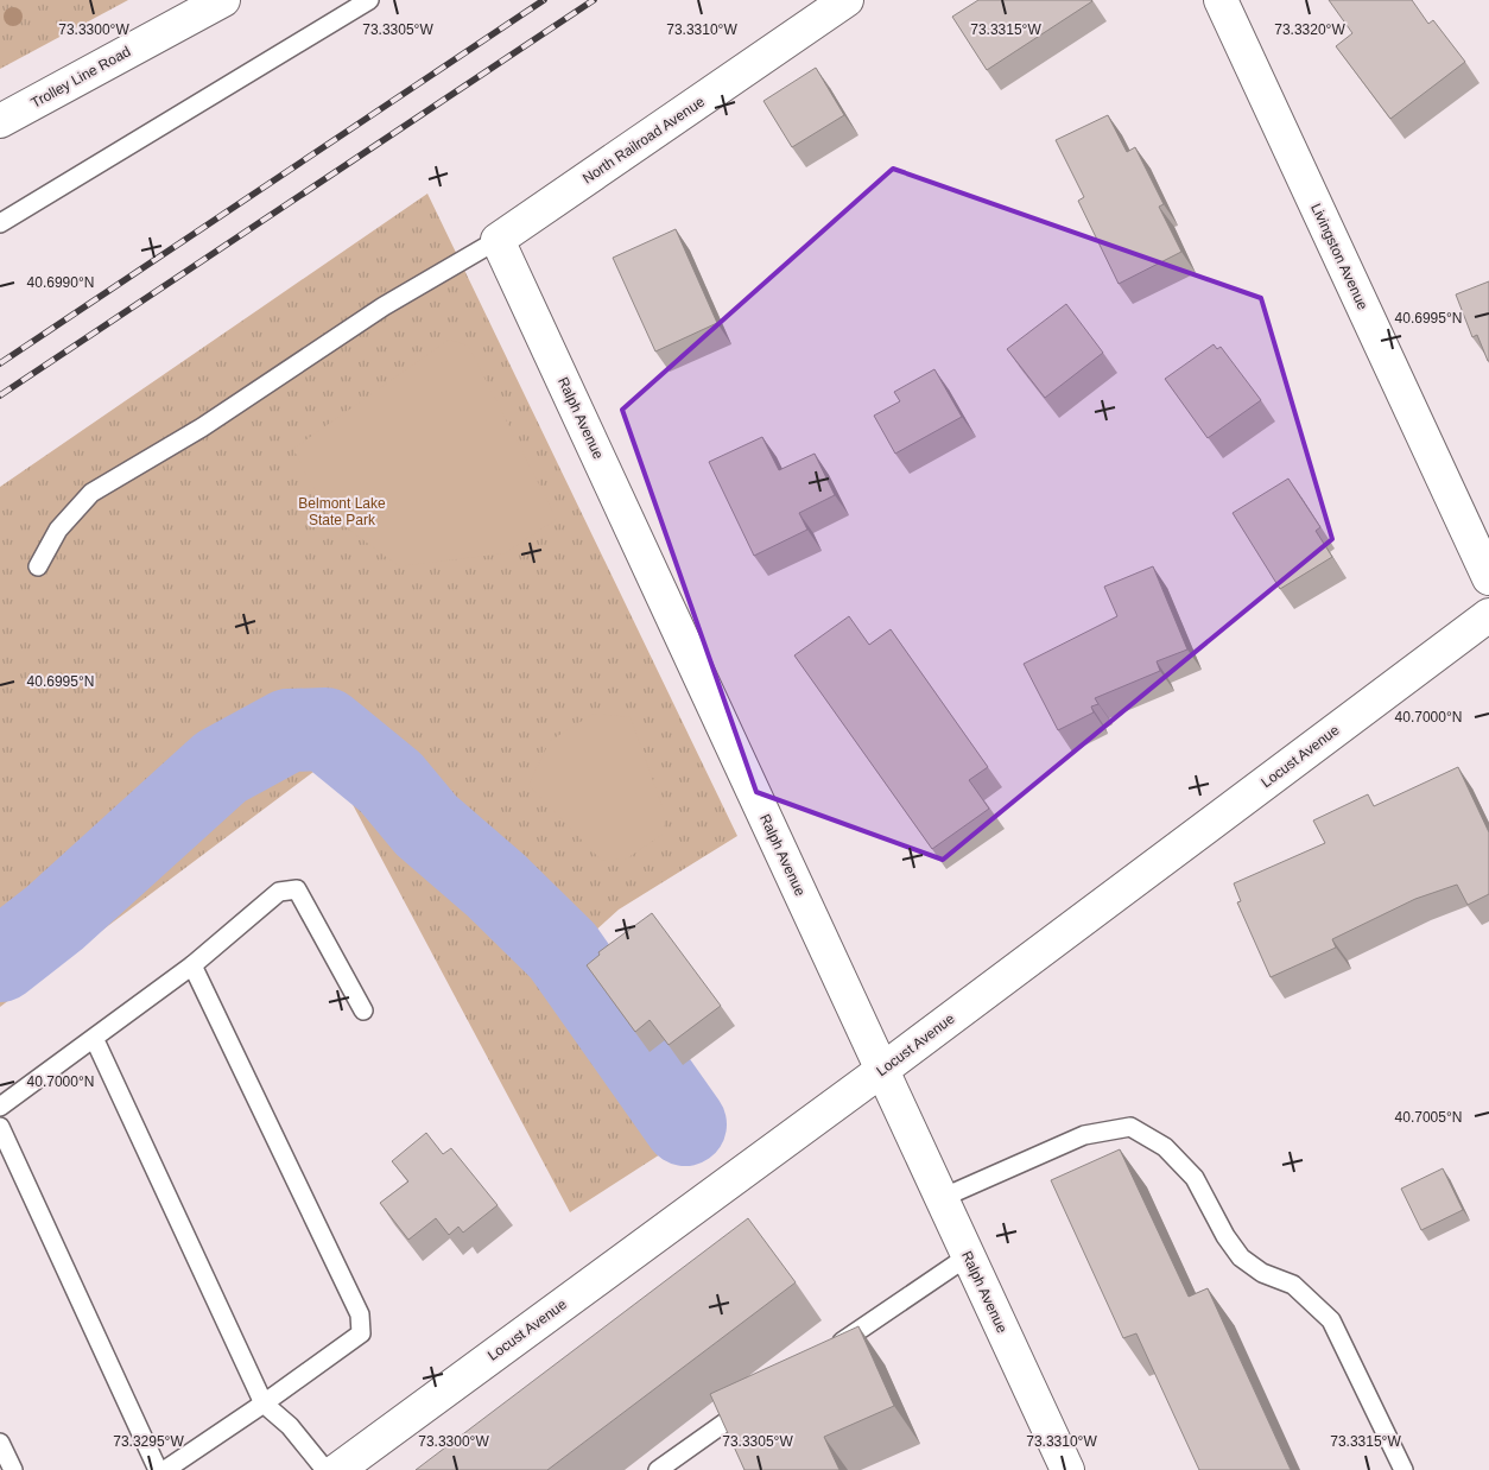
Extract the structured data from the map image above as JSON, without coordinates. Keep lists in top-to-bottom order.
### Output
{
  "streets": {
    "street": [
      "Trolley Line Road",
      "North Railroad Avenue",
      "Livingston Avenue",
      "Ralph Avenue",
      "Locust Avenue"
    ]
  },
  "crossings": [
    ["North Railroad Avenue", "Ralph Avenue"],
    ["Ralph Avenue", "Locust Avenue"]
  ],
  "parks": ["Belmont Lake State Park"],
  "coordinates": [
    "73.3300°W",
    "73.3305°W",
    "73.3310°W",
    "73.3315°W",
    "73.3320°W",
    "40.6990°N",
    "40.6995°N",
    "40.7000°N",
    "40.7005°N",
    "73.3295°W"
  ]
}
